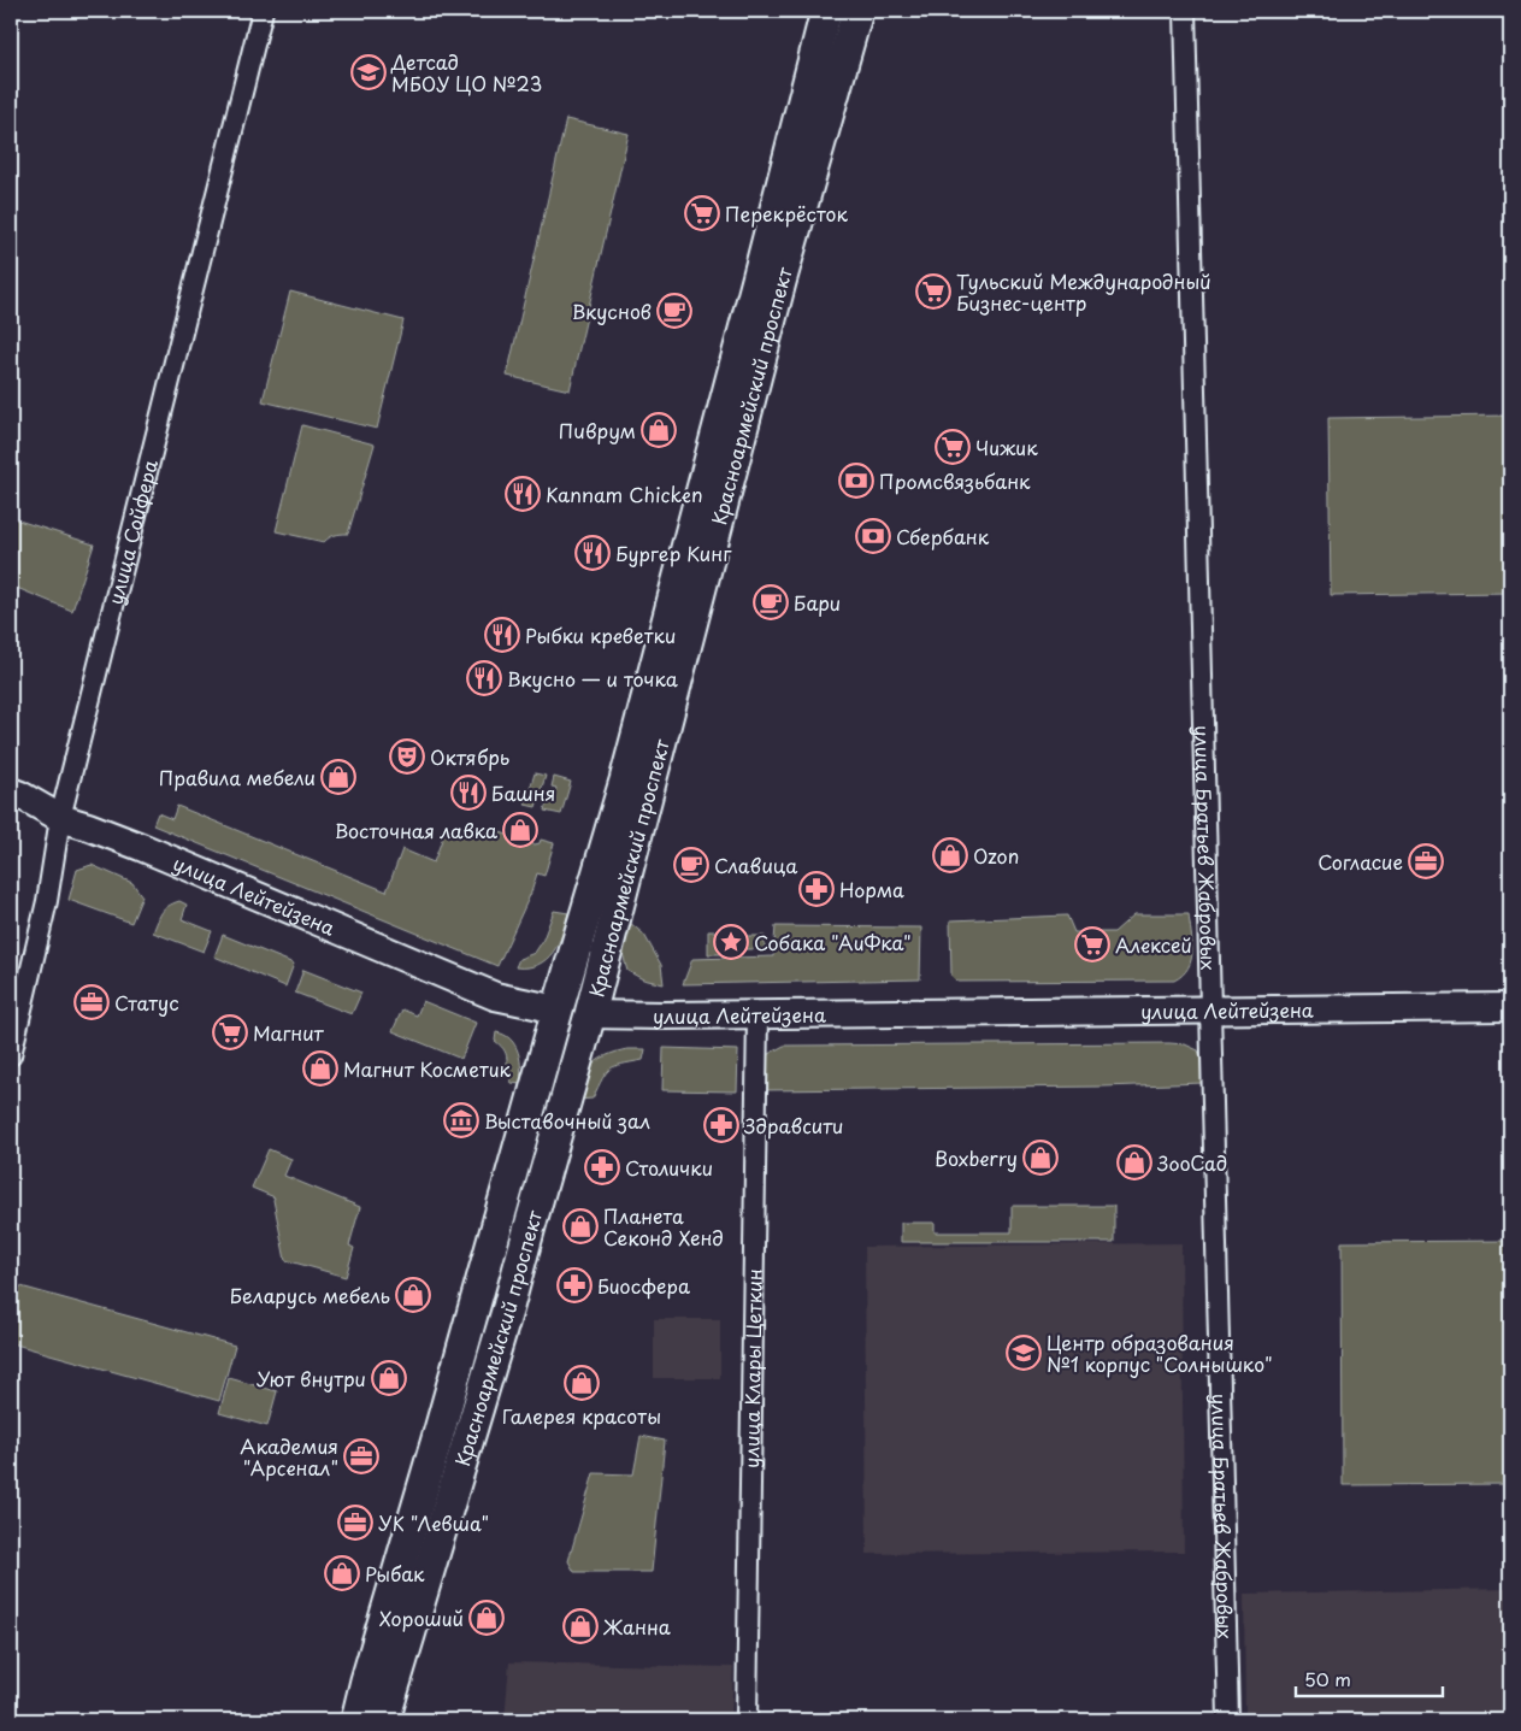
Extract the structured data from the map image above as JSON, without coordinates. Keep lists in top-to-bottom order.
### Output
{
  "streets": {
    "main road": ["Красноармейский проспект", "улица Лейтейзена"],
    "street": ["улица Сойфера", "улица Братьев Жабровых", "улица Клары Цеткин"]
  },
  "crossings": [
    ["Красноармейский проспект", "улица Лейтейзена"],
    ["улица Сойфера", "улица Лейтейзена"],
    ["улица Братьев Жабровых", "улица Лейтейзена"],
    ["улица Лейтейзена", "улица Клары Цеткин"]
  ],
  "places": {
    "school or university": ["Детсад МБОУ ЦО №23", "Центр образования №1 корпус \"Солнышко\""],
    "supermarket": [
      "Перекрёсток",
      "Тульский Международный Бизнес-центр",
      "Чижик",
      "Алексей",
      "Магнит"
    ],
    "cafe": ["Вкуснов", "Бари", "Славица"],
    "shop": [
      "Пиврум",
      "Правила мебели",
      "Восточная лавка",
      "Ozon",
      "Магнит Косметик",
      "Boxberry",
      "ЗооСад",
      "Планета Секонд Хенд",
      "Беларусь мебель",
      "Уют внутри",
      "Галерея красоты",
      "Рыбак",
      "Хороший",
      "Жанна"
    ],
    "bank": ["Промсвязьбанк", "Сбербанк"],
    "restaurant": [
      "Kannam Chicken",
      "Бургер Кинг",
      "Рыбки креветки",
      "Вкусно — и точка",
      "Башня"
    ],
    "theatre": ["Октябрь"],
    "office": [
      "Согласие",
      "Статус",
      "Академия \"Арсенал\"",
      "УК \"Левша\""
    ],
    "pharmacy": [
      "Норма",
      "Здравсити",
      "Столички",
      "Биосфера"
    ],
    "place": ["Собака \"АиФка\""],
    "museum": ["Выставочный зал"]
  },
  "scale_bar": "50 m"
}
